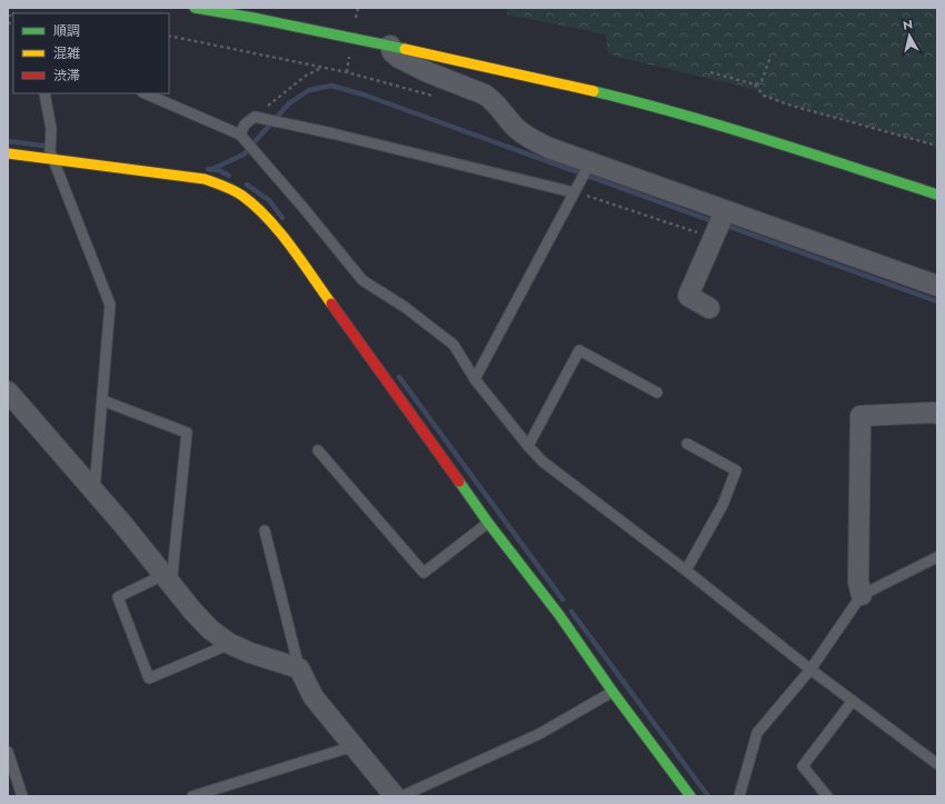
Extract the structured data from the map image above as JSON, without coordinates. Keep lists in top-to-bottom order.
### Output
{
  "legend": ["順調", "混雑", "渋滞"],
  "north": "top"
}
